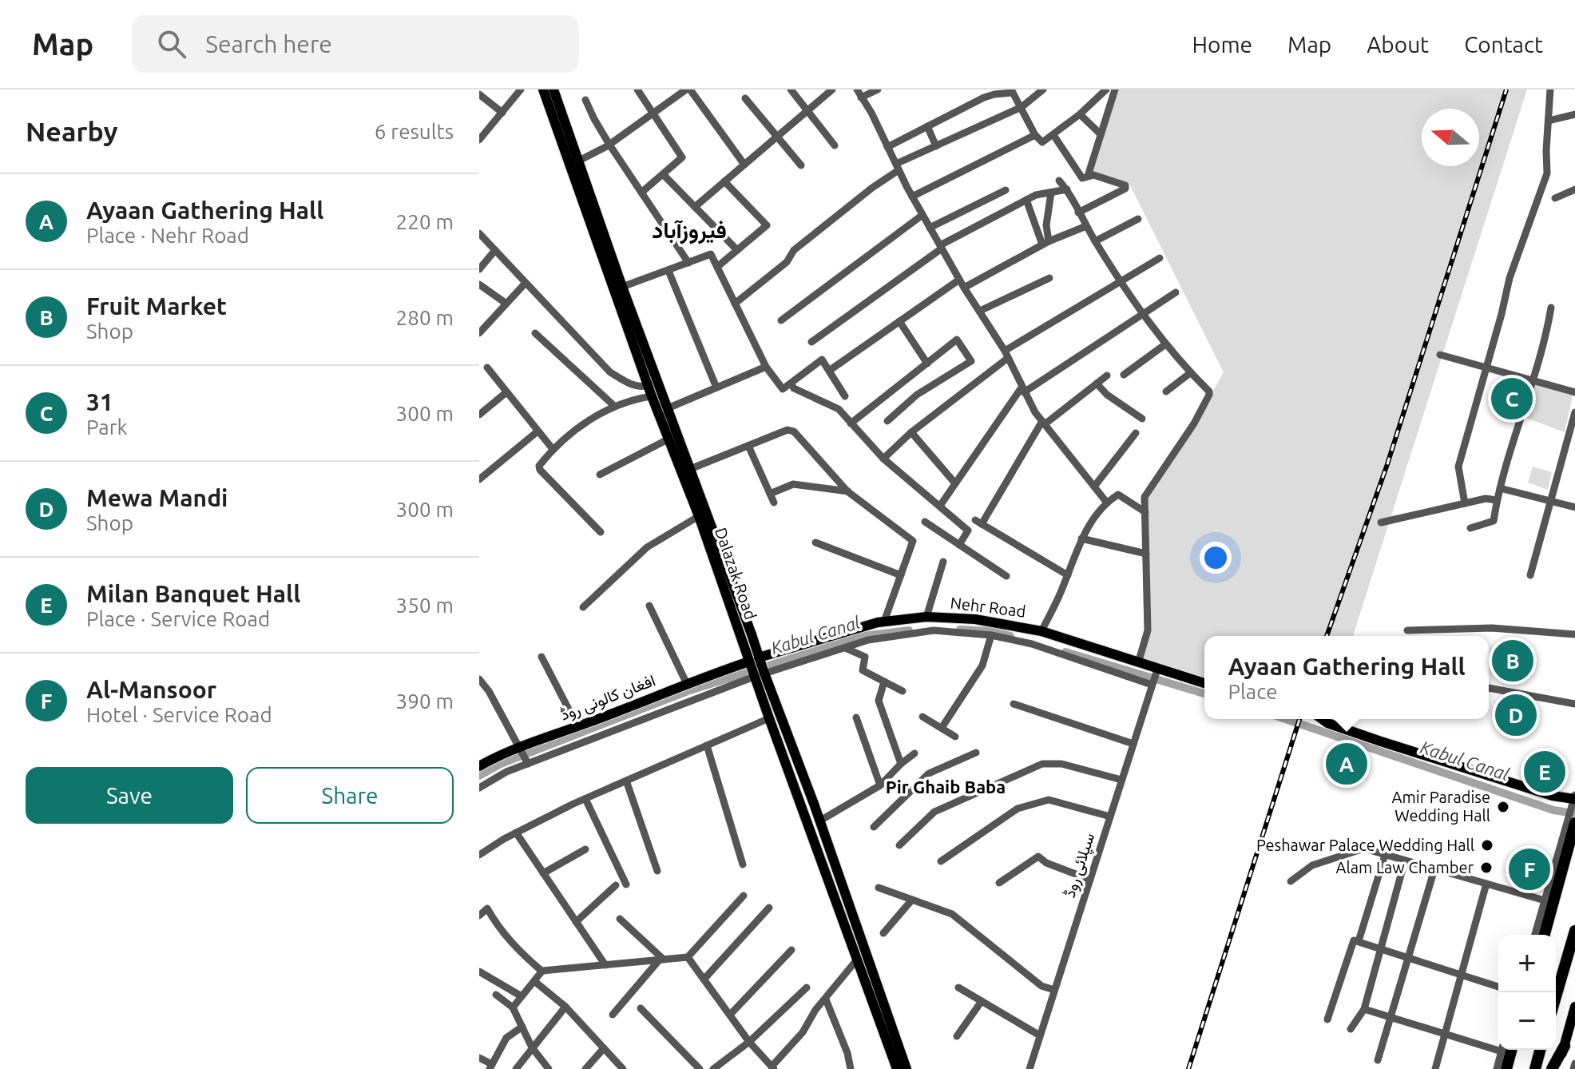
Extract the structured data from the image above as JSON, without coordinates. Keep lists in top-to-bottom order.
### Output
{
  "streets": {
    "main road": ["Dalazak Road", "Nehr Road", "افغان کالونی روڈ"],
    "street": ["سپلائی روڈ"]
  },
  "crossings": [
    ["Dalazak Road", "Nehr Road"],
    ["Dalazak Road", "افغان کالونی روڈ"],
    ["Nehr Road", "افغان کالونی روڈ"],
    ["Nehr Road", "سپلائی روڈ"]
  ],
  "districts": ["فیروزآباد", "Pir Ghaib Baba"],
  "water": ["Kabul Canal"],
  "places": ["Amir Paradise Wedding Hall", "Peshawar Palace Wedding Hall", "Alam Law Chamber"],
  "north": "left",
  "page": {
    "header": "Map",
    "search": "Search here",
    "nav": [
      "Home",
      "Map",
      "About",
      "Contact"
    ],
    "heading": ["Nearby", "6 results"],
    "list": [
      {
        "mark": "A",
        "name": "Ayaan Gathering Hall",
        "note": "Place · Nehr Road",
        "value": "220 m"
      },
      {
        "mark": "B",
        "name": "Fruit Market",
        "note": "Shop",
        "value": "280 m"
      },
      {
        "mark": "C",
        "name": "31",
        "note": "Park",
        "value": "300 m"
      },
      {
        "mark": "D",
        "name": "Mewa Mandi",
        "note": "Shop",
        "value": "300 m"
      },
      {
        "mark": "E",
        "name": "Milan Banquet Hall",
        "note": "Place · Service Road",
        "value": "350 m"
      },
      {
        "mark": "F",
        "name": "Al-Mansoor",
        "note": "Hotel · Service Road",
        "value": "390 m"
      }
    ],
    "pins": [
      "C",
      "B",
      "D",
      "A",
      "E",
      "F"
    ],
    "popup": ["Ayaan Gathering Hall", "Place"],
    "buttons": ["Save", "Share"],
    "map_buttons": ["+", "−"]
  }
}
